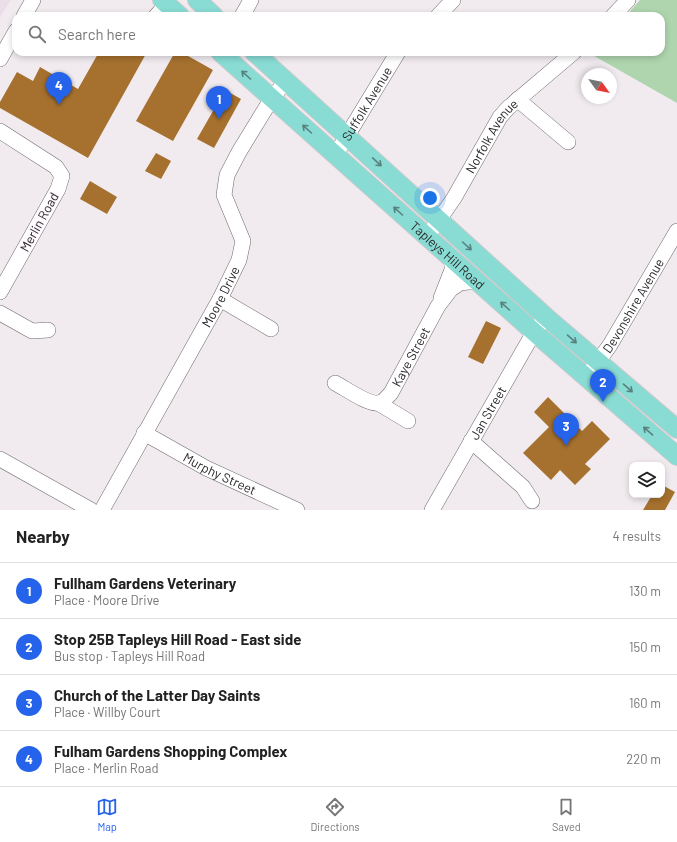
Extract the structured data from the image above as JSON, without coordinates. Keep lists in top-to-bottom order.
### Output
{
  "streets": {
    "main road": ["Tapleys Hill Road"],
    "street": [
      "Suffolk Avenue",
      "Norfolk Avenue",
      "Merlin Road",
      "Moore Drive",
      "Devonshire Avenue",
      "Kaye Street",
      "Jan Street",
      "Murphy Street"
    ]
  },
  "crossings": [
    ["Suffolk Avenue", "Tapleys Hill Road"],
    ["Norfolk Avenue", "Tapleys Hill Road"],
    ["Tapleys Hill Road", "Moore Drive"],
    ["Tapleys Hill Road", "Devonshire Avenue"],
    ["Tapleys Hill Road", "Kaye Street"],
    ["Tapleys Hill Road", "Jan Street"],
    ["Moore Drive", "Murphy Street"]
  ],
  "north": "bottom right",
  "page": {
    "search": "Search here",
    "pins": [
      "4",
      "1",
      "2",
      "3"
    ],
    "heading": ["Nearby", "4 results"],
    "list": [
      {
        "mark": "1",
        "name": "Fullham Gardens Veterinary",
        "note": "Place · Moore Drive",
        "value": "130 m"
      },
      {
        "mark": "2",
        "name": "Stop 25B Tapleys Hill Road - East side",
        "note": "Bus stop · Tapleys Hill Road",
        "value": "150 m"
      },
      {
        "mark": "3",
        "name": "Church of the Latter Day Saints",
        "note": "Place · Willby Court",
        "value": "160 m"
      },
      {
        "mark": "4",
        "name": "Fulham Gardens Shopping Complex",
        "note": "Place · Merlin Road",
        "value": "220 m"
      }
    ],
    "nav": ["Map", "Directions", "Saved"]
  }
}
